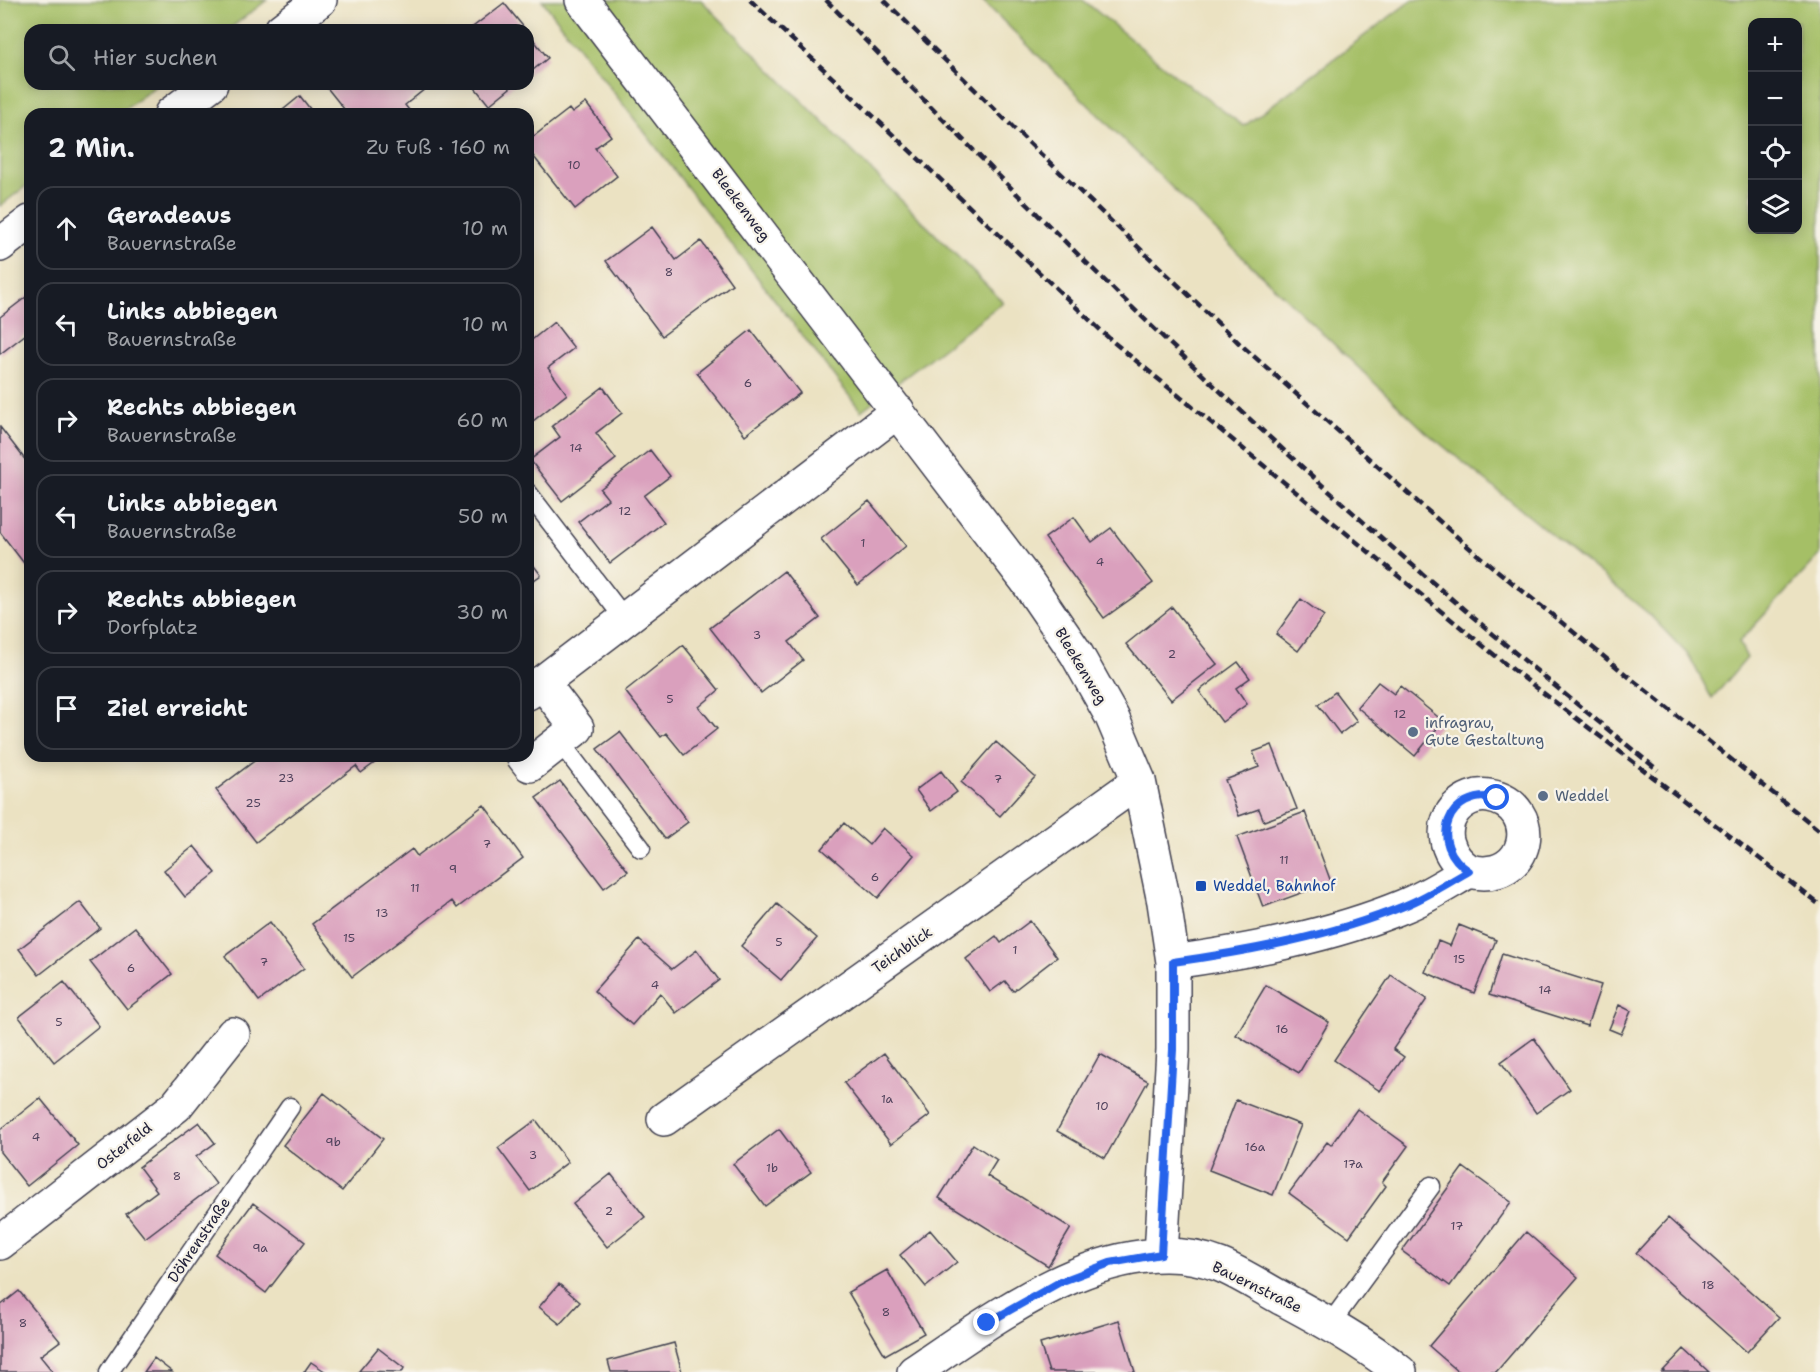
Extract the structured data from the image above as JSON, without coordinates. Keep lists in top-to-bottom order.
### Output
{
  "streets": {
    "street": [
      "Bleekenweg",
      "Teichblick",
      "Osterfeld",
      "Bauernstraße"
    ],
    "lane": ["Döhrenstraße"]
  },
  "crossings": [
    ["Bleekenweg", "Teichblick"]
  ],
  "places": {
    "other": ["infragrau, Gute Gestaltung", "Weddel"],
    "transit": ["Weddel, Bahnhof"]
  },
  "house_numbers": [
    "10",
    "8",
    "6",
    "14",
    "12",
    "1",
    "4",
    "3",
    "2",
    "5",
    "12",
    "23",
    "7",
    "25",
    "7",
    "11",
    "9",
    "6",
    "11",
    "13",
    "15",
    "5",
    "1",
    "15",
    "7",
    "6",
    "4",
    "14",
    "5",
    "16",
    "1a",
    "10",
    "4",
    "9b",
    "16a",
    "3",
    "17a",
    "1b",
    "8",
    "2",
    "17",
    "9a",
    "18",
    "8",
    "8"
  ],
  "page": {
    "map_buttons": ["+", "−"],
    "search": "Hier suchen",
    "heading": ["2 Min.", "Zu Fuß · 160 m"],
    "list": [
      ["Geradeaus", "Bauernstraße", "10 m"],
      ["Links abbiegen", "Bauernstraße", "10 m"],
      ["Rechts abbiegen", "Bauernstraße", "60 m"],
      ["Links abbiegen", "Bauernstraße", "50 m"],
      ["Rechts abbiegen", "Dorfplatz", "30 m"],
      "Ziel erreicht"
    ]
  }
}
